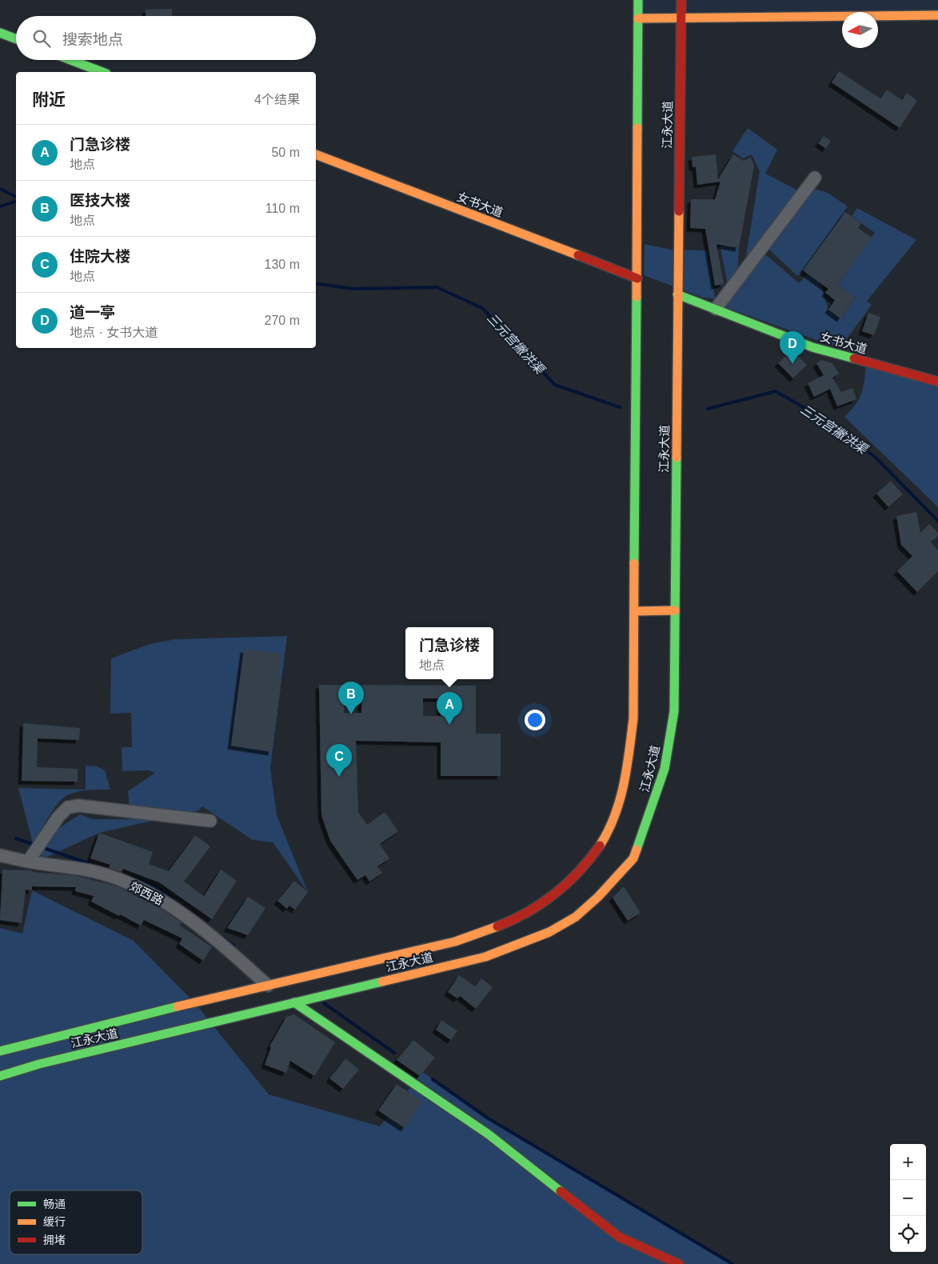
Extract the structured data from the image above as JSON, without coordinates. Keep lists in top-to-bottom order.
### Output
{
  "streets": {
    "main road": ["江永大道", "女书大道"],
    "street": ["郊西路"]
  },
  "crossings": [
    ["江永大道", "女书大道"],
    ["江永大道", "郊西路"]
  ],
  "water": ["三元宫撇洪渠"],
  "legend": ["畅通", "缓行", "拥堵"],
  "north": "left",
  "page": {
    "search": "搜索地点",
    "heading": ["附近", "4个结果"],
    "list": [
      {
        "mark": "A",
        "name": "门急诊楼",
        "note": "地点",
        "value": "50 m"
      },
      {
        "mark": "B",
        "name": "医技大楼",
        "note": "地点",
        "value": "110 m"
      },
      {
        "mark": "C",
        "name": "住院大楼",
        "note": "地点",
        "value": "130 m"
      },
      {
        "mark": "D",
        "name": "道一亭",
        "note": "地点 · 女书大道",
        "value": "270 m"
      }
    ],
    "pins": [
      "D",
      "B",
      "A",
      "C"
    ],
    "popup": ["门急诊楼", "地点"],
    "map_buttons": ["+", "−"]
  }
}
